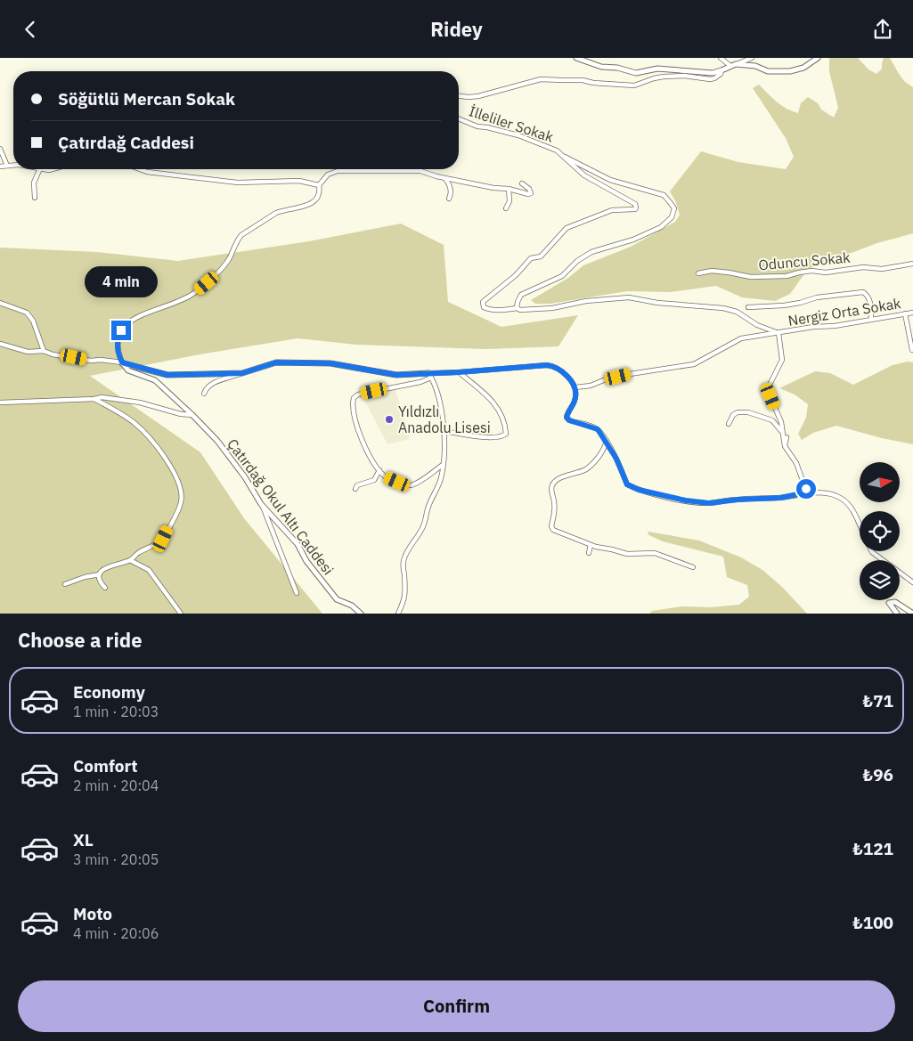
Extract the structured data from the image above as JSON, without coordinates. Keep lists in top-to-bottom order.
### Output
{
  "streets": {
    "street": [
      "İlleliler Sokak",
      "Oduncu Sokak",
      "Nergiz Orta Sokak",
      "Çatırdağ Okul Altı Caddesi"
    ]
  },
  "crossings": [
    ["İlleliler Sokak", "Nergiz Orta Sokak"]
  ],
  "places": ["Yıldızlı Anadolu Lisesi"],
  "north": "right",
  "page": {
    "header": "Ridey",
    "banner": ["Söğütlü Mercan Sokak", "Çatırdağ Caddesi"],
    "bubble": "4 min",
    "heading": "Choose a ride",
    "list": [
      {
        "name": "Economy",
        "note": "1 min · 20:03",
        "value": "₺71"
      },
      {
        "name": "Comfort",
        "note": "2 min · 20:04",
        "value": "₺96"
      },
      {
        "name": "XL",
        "note": "3 min · 20:05",
        "value": "₺121"
      },
      {
        "name": "Moto",
        "note": "4 min · 20:06",
        "value": "₺100"
      }
    ],
    "buttons": "Confirm"
  }
}
